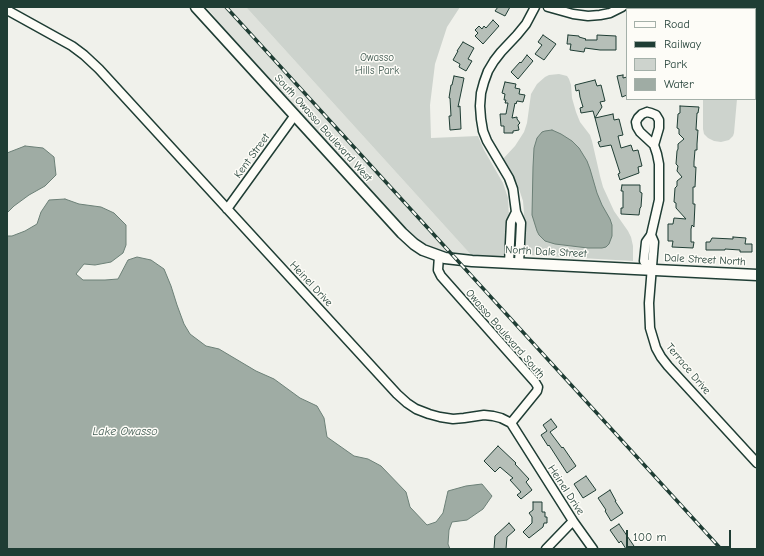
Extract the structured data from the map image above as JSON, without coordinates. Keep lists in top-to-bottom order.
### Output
{
  "streets": {
    "street": [
      "South Owasso Boulevard West",
      "Kent Street",
      "North Dale Street",
      "Dale Street North",
      "Heinel Drive",
      "Owasso Boulevard South",
      "Terrace Drive"
    ]
  },
  "crossings": [
    ["South Owasso Boulevard West", "Kent Street"],
    ["South Owasso Boulevard West", "North Dale Street"],
    ["South Owasso Boulevard West", "Owasso Boulevard South"],
    ["Kent Street", "Heinel Drive"],
    ["North Dale Street", "Dale Street North"],
    ["North Dale Street", "Owasso Boulevard South"],
    ["North Dale Street", "Terrace Drive"],
    ["Dale Street North", "Terrace Drive"],
    ["Heinel Drive", "Owasso Boulevard South"]
  ],
  "water": ["Lake Owasso"],
  "parks": ["Owasso Hills Park"],
  "legend": [
    "Road",
    "Railway",
    "Park",
    "Water"
  ],
  "scale_bar": "100 m"
}
